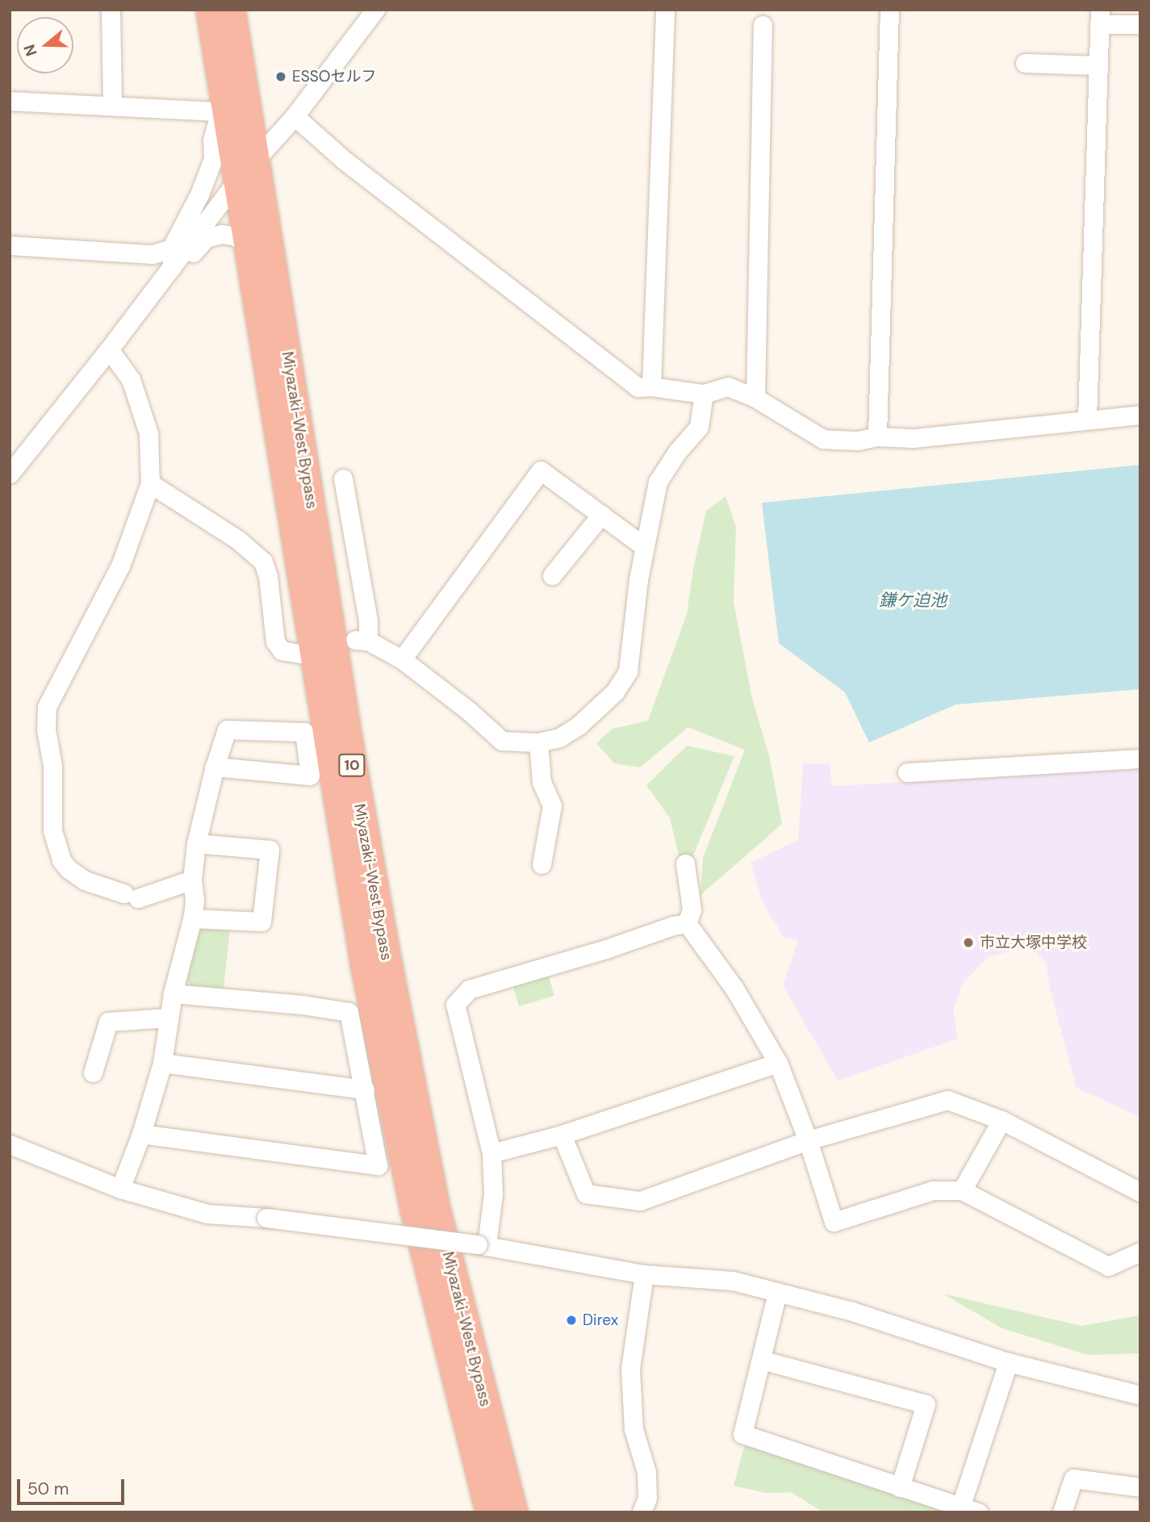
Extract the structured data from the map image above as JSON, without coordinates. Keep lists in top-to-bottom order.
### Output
{
  "streets": {
    "highway": ["Miyazaki-West Bypass", "10"]
  },
  "water": ["鎌ケ迫池"],
  "places": ["ESSOセルフ", "市立大塚中学校", "Direx"],
  "scale_bar": "50 m",
  "north": "left"
}
